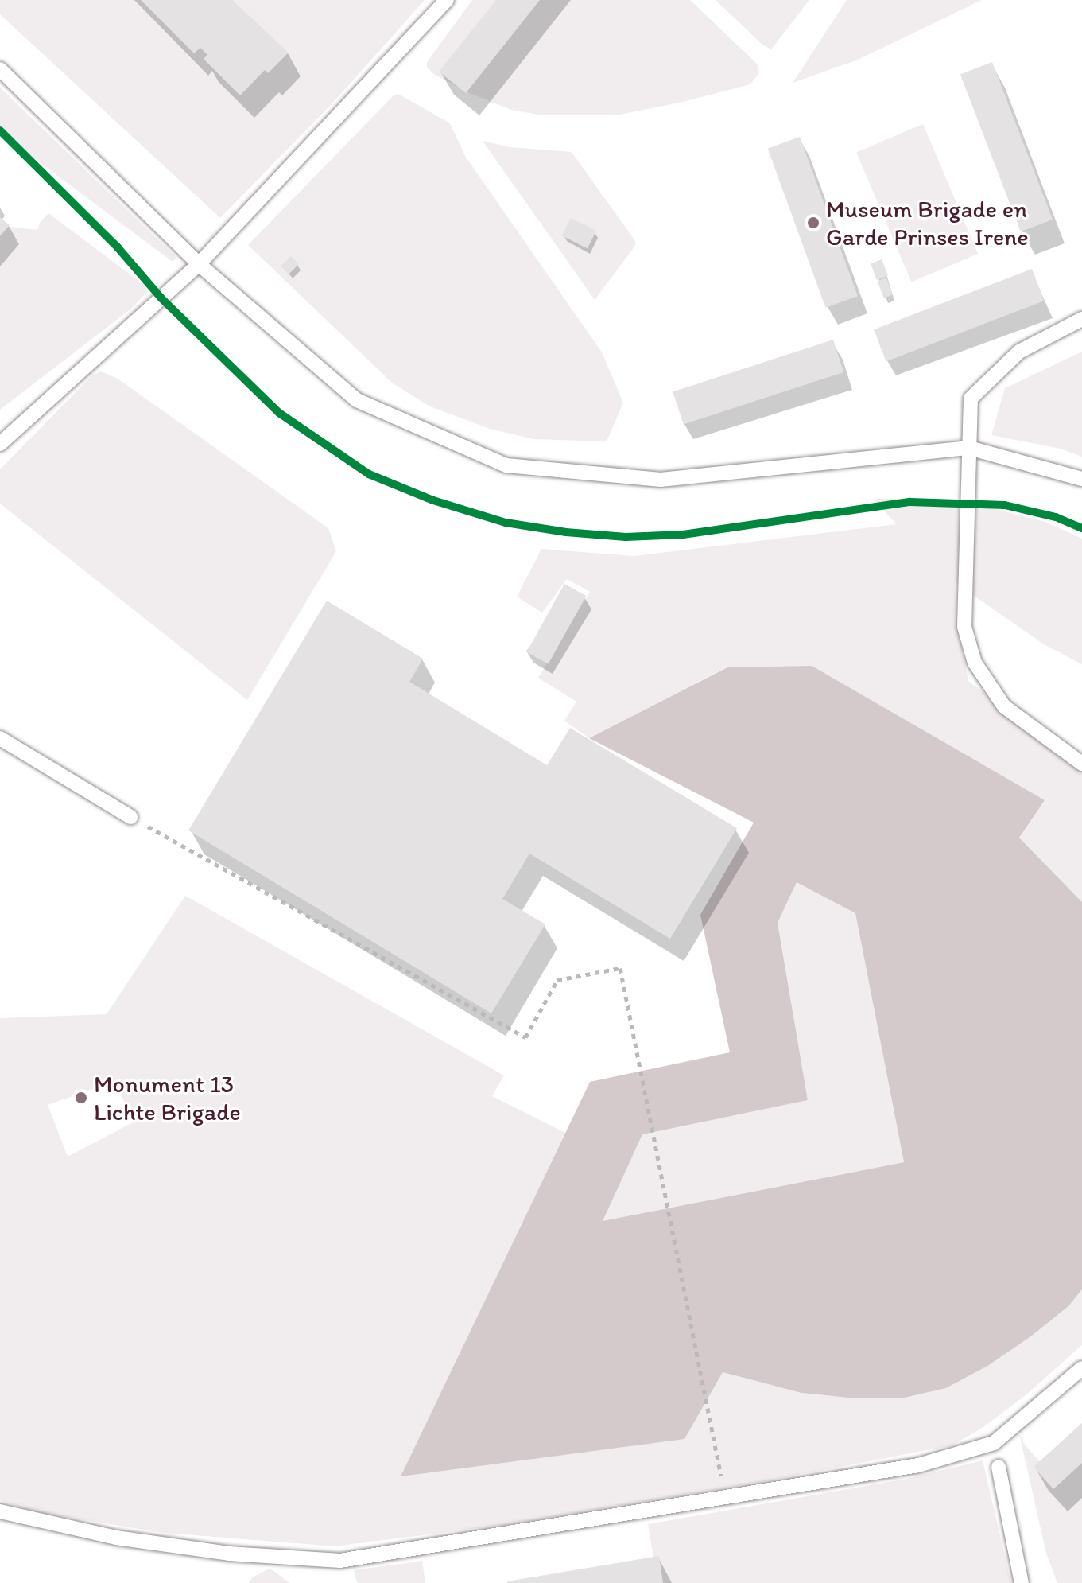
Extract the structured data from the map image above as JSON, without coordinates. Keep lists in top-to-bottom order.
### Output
{
  "places": ["Museum Brigade en Garde Prinses Irene", "Monument 13 Lichte Brigade"]
}
